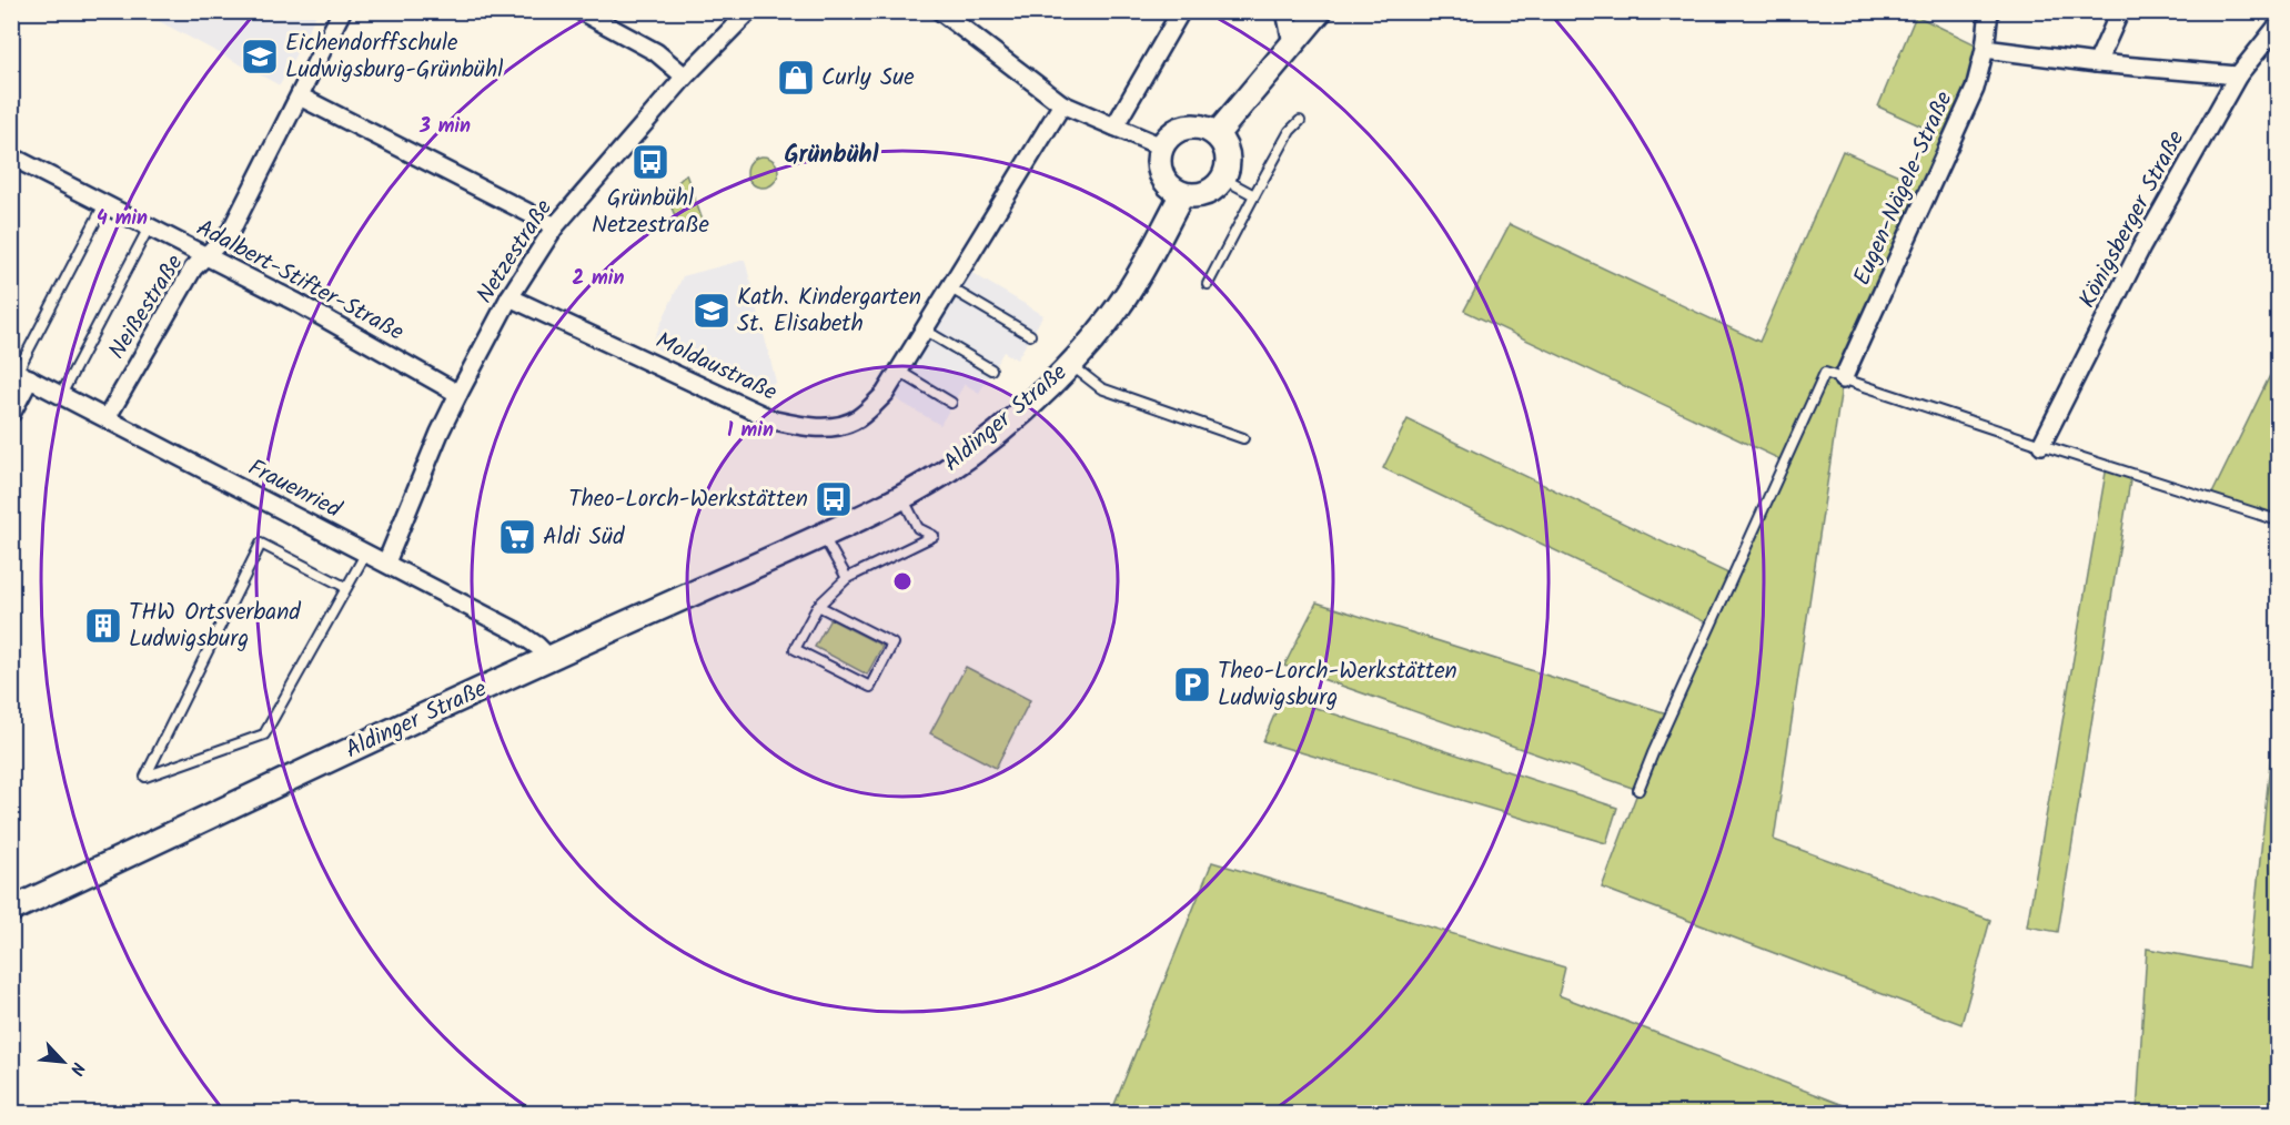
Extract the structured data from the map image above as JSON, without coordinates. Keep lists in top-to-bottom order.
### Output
{
  "streets": {
    "main road": ["Aldinger Straße"],
    "street": [
      "Eugen-Nägele-Straße",
      "Königsberger Straße",
      "Netzestraße",
      "Adalbert-Stifter-Straße",
      "Neißestraße",
      "Moldaustraße",
      "Frauenried"
    ]
  },
  "crossings": [
    ["Netzestraße", "Adalbert-Stifter-Straße"],
    ["Netzestraße", "Moldaustraße"],
    ["Netzestraße", "Frauenried"],
    ["Adalbert-Stifter-Straße", "Neißestraße"],
    ["Neißestraße", "Frauenried"],
    ["Aldinger Straße", "Frauenried"]
  ],
  "districts": ["Grünbühl"],
  "places": {
    "school or university": ["Eichendorffschule Ludwigsburg-Grünbühl", "Kath. Kindergarten St. Elisabeth"],
    "shop": ["Curly Sue"],
    "bus stop": ["Grünbühl Netzestraße", "Theo-Lorch-Werkstätten"],
    "supermarket": ["Aldi Süd"],
    "building": ["THW Ortsverband Ludwigsburg"],
    "parking": ["Theo-Lorch-Werkstätten Ludwigsburg"]
  },
  "north": "bottom right",
  "rings": [
    "3 min",
    "4 min",
    "2 min",
    "1 min"
  ]
}
